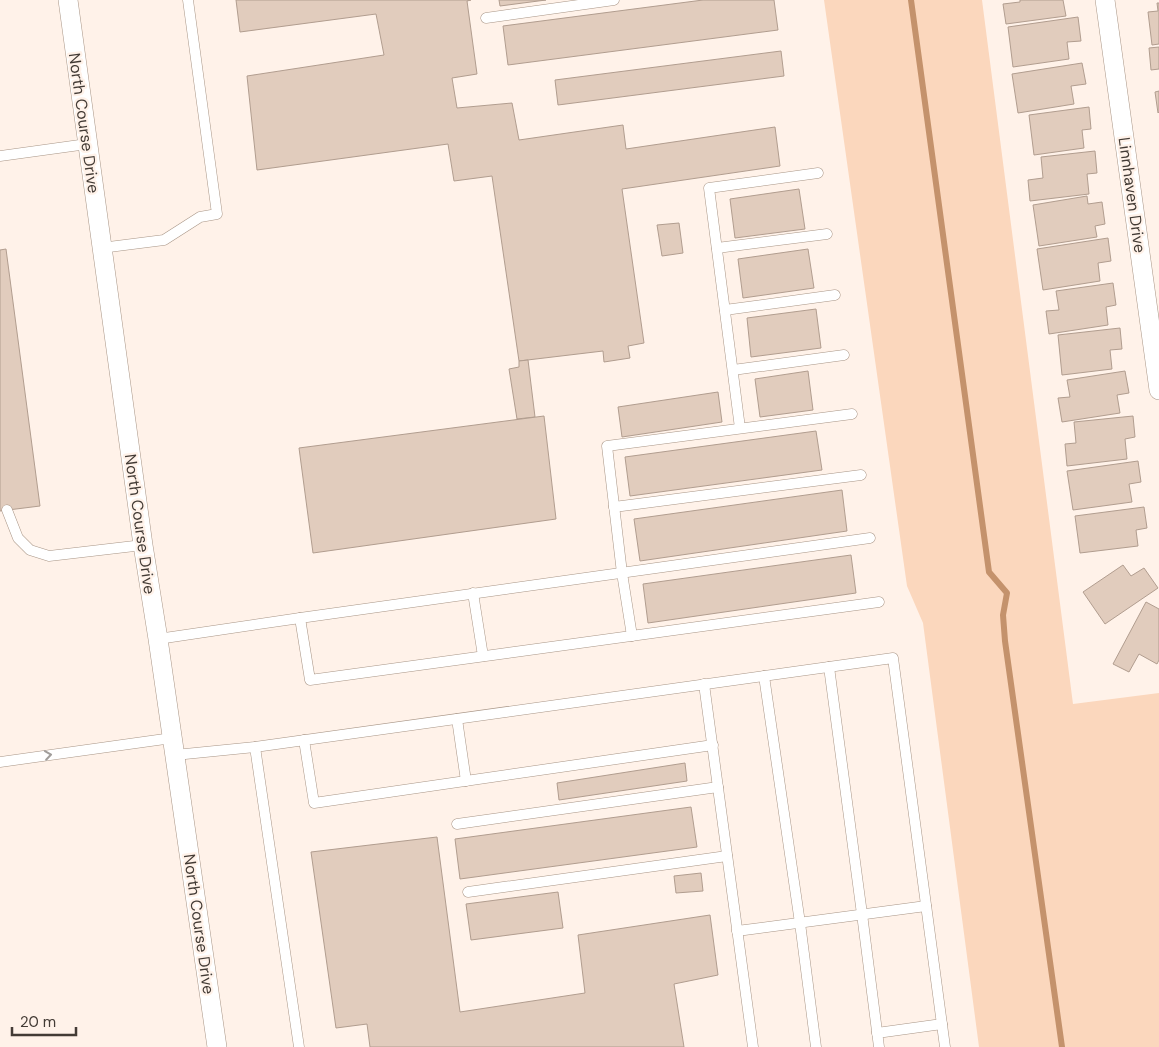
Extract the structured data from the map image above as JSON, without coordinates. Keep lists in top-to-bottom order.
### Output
{
  "streets": {
    "street": ["North Course Drive", "Linnhaven Drive"]
  },
  "scale_bar": "20 m"
}
